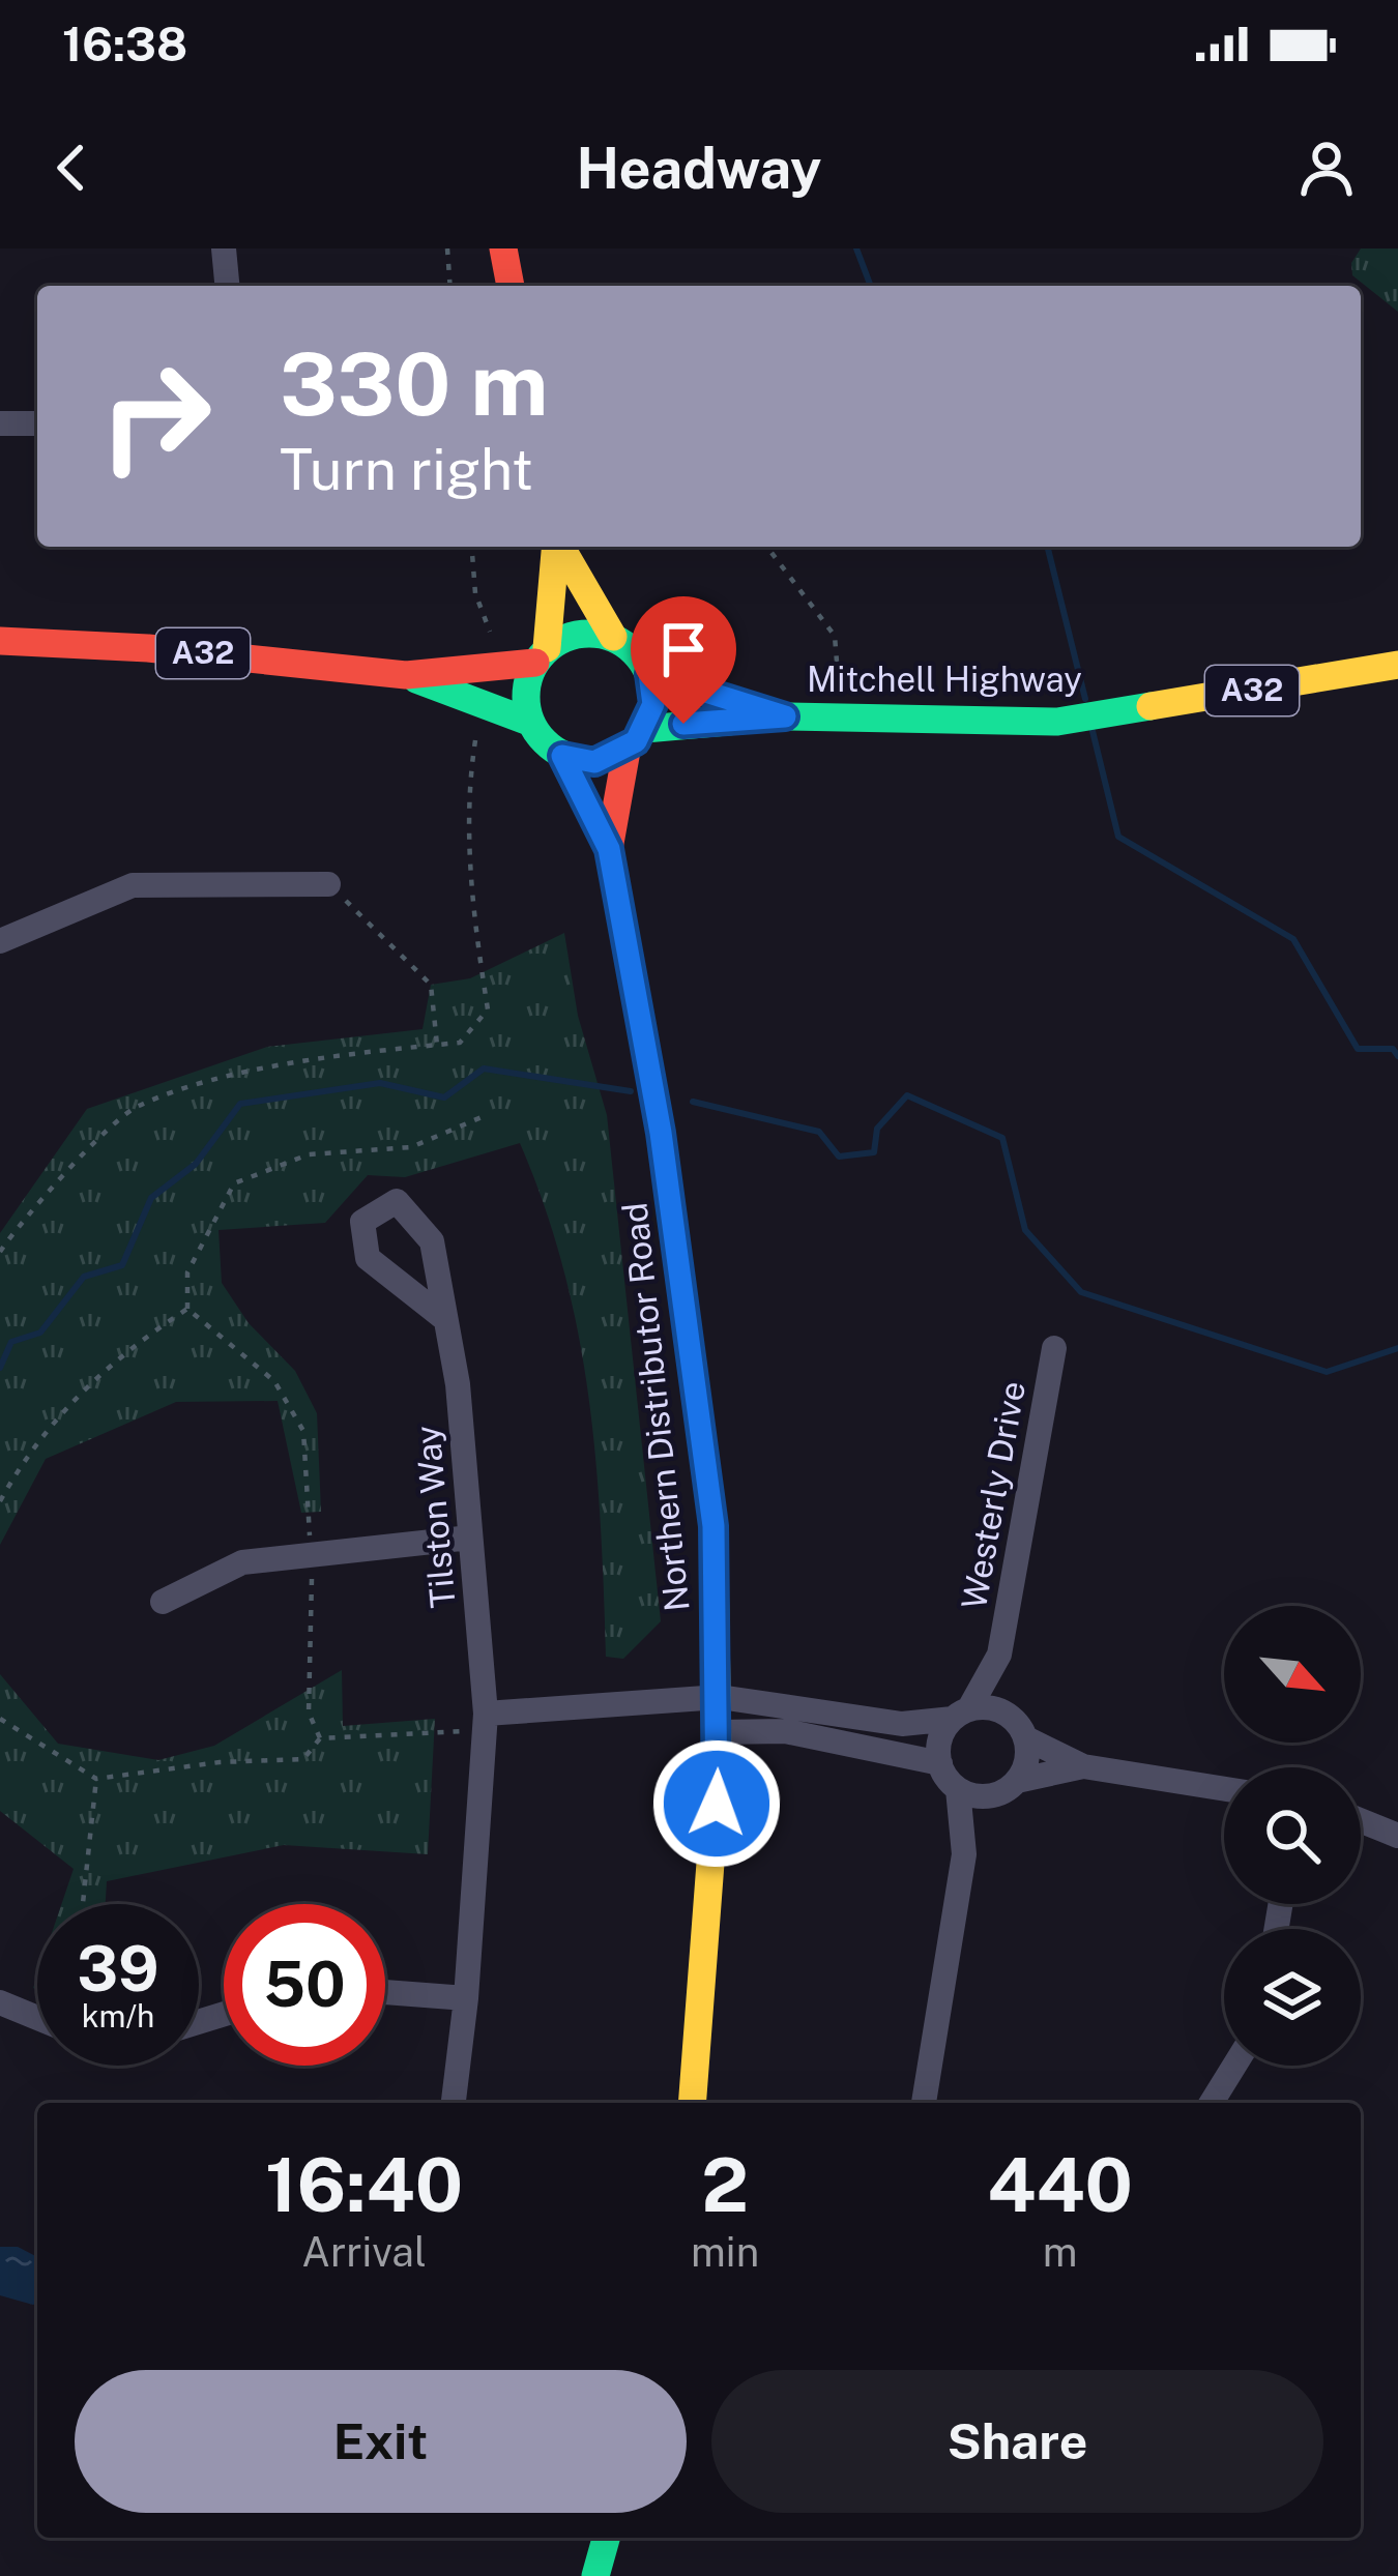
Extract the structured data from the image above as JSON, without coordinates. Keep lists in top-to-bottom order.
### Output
{
  "streets": {
    "main road": ["A32", "Mitchell Highway", "Northern Distributor Road"],
    "street": ["Westerly Drive", "Tilston Way"]
  },
  "crossings": [
    ["A32", "Mitchell Highway"],
    ["A32", "Northern Distributor Road"],
    ["Mitchell Highway", "Northern Distributor Road"]
  ],
  "north": "bottom right",
  "page": {
    "status": "16:38",
    "header": "Headway",
    "turn": ["330 m", "Turn right"],
    "speed": "39 km/h",
    "limit": "50",
    "eta": [
      "16:40",
      "Arrival",
      "2",
      "min",
      "440",
      "m"
    ],
    "buttons": ["Exit", "Share"]
  }
}
